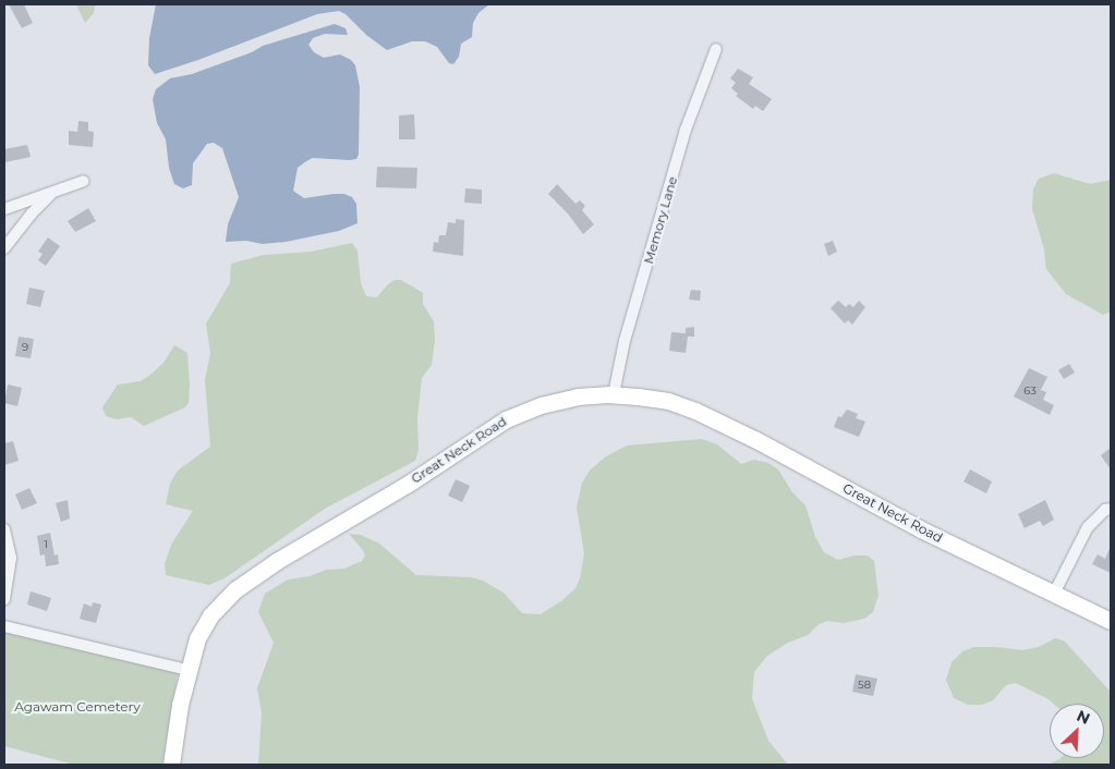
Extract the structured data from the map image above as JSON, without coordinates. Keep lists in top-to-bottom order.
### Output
{
  "streets": {
    "street": ["Memory Lane", "Great Neck Road"]
  },
  "crossings": [
    ["Memory Lane", "Great Neck Road"]
  ],
  "parks": ["Agawam Cemetery"],
  "house_numbers": [
    "9",
    "63",
    "1",
    "58"
  ],
  "north": "top right"
}
